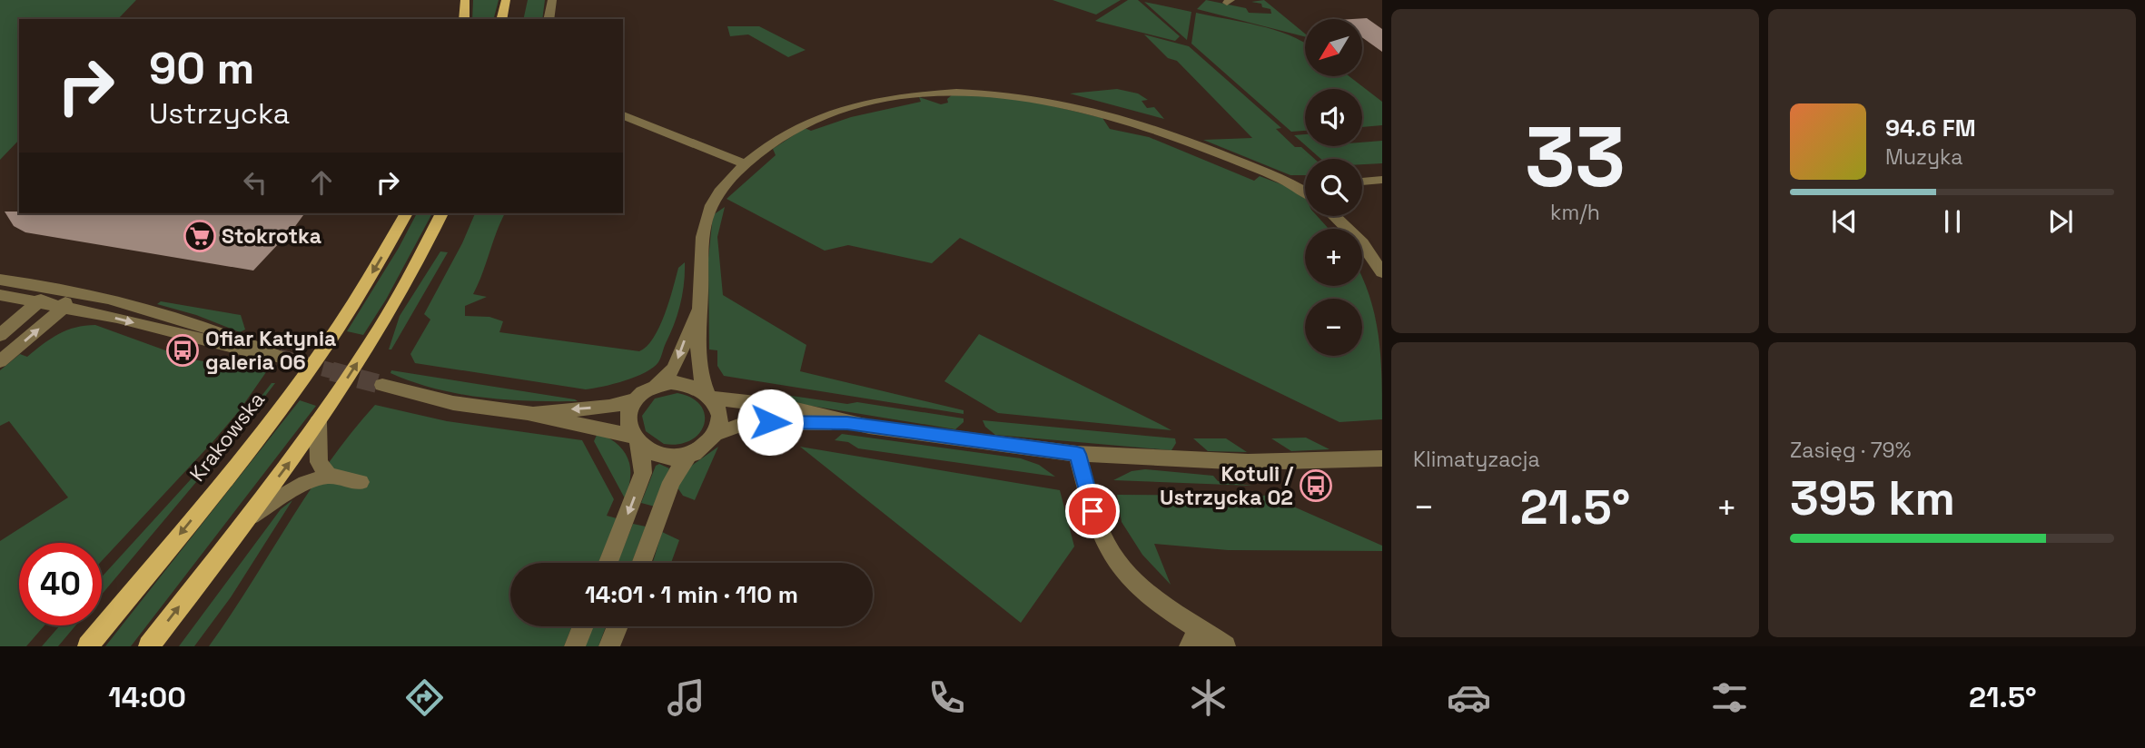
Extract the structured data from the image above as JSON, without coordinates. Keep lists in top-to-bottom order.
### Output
{
  "streets": {
    "main road": ["Krakowska"]
  },
  "places": {
    "supermarket": ["Stokrotka"],
    "bus stop": ["Ofiar Katynia galeria 06", "Kotuli / Ustrzycka 02"]
  },
  "north": "bottom left",
  "page": {
    "tile": [
      ["33", "km/h"],
      "Klimatyzacja",
      ["Zasięg · 79%", "395 km"]
    ],
    "map_buttons": ["+", "−"],
    "turn": ["90 m", "Ustrzycka"],
    "song": ["94.6 FM", "Muzyka"],
    "heat": ["−", "21.5°", "+"],
    "limit": "40",
    "trip": "14:01 · 1 min · 110 m",
    "tabs": ["14:00", "21.5°"]
  }
}
